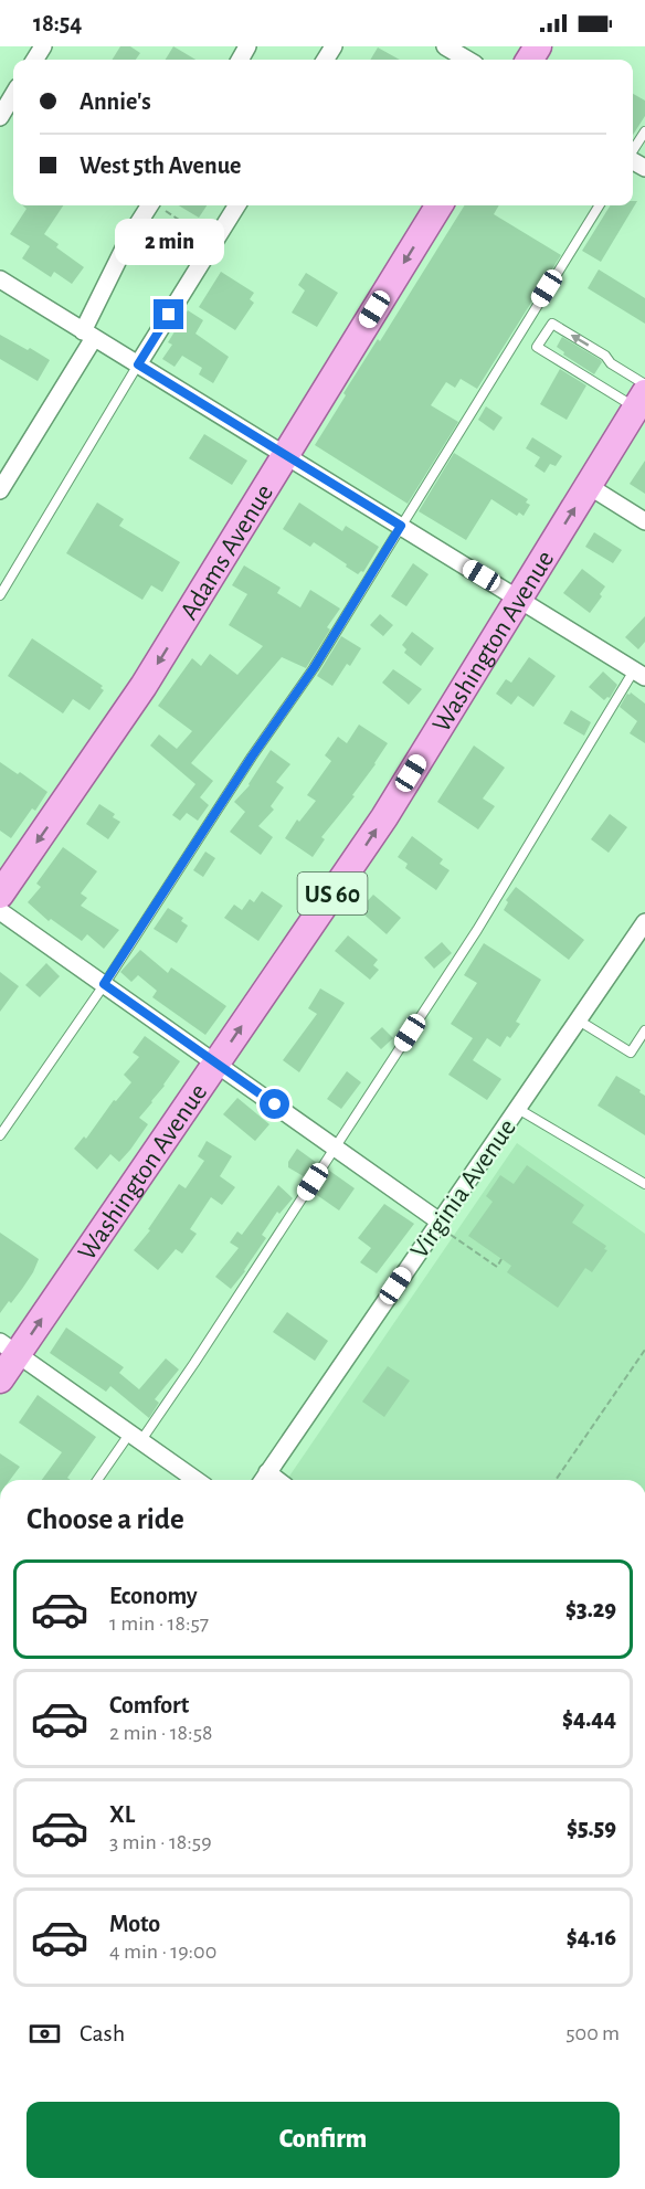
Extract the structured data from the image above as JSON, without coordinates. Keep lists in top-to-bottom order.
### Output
{
  "streets": {
    "main road": ["Adams Avenue", "Washington Avenue", "US 60"],
    "street": ["Virginia Avenue"]
  },
  "one_way": ["Adams Avenue", "Washington Avenue"],
  "page": {
    "status": "18:54",
    "banner": ["Annie's", "West 5th Avenue"],
    "bubble": "2 min",
    "heading": "Choose a ride",
    "list": [
      {
        "name": "Economy",
        "note": "1 min · 18:57",
        "value": "$3.29"
      },
      {
        "name": "Comfort",
        "note": "2 min · 18:58",
        "value": "$4.44"
      },
      {
        "name": "XL",
        "note": "3 min · 18:59",
        "value": "$5.59"
      },
      {
        "name": "Moto",
        "note": "4 min · 19:00",
        "value": "$4.16"
      }
    ],
    "pay": ["Cash", "500 m"],
    "buttons": "Confirm"
  }
}
